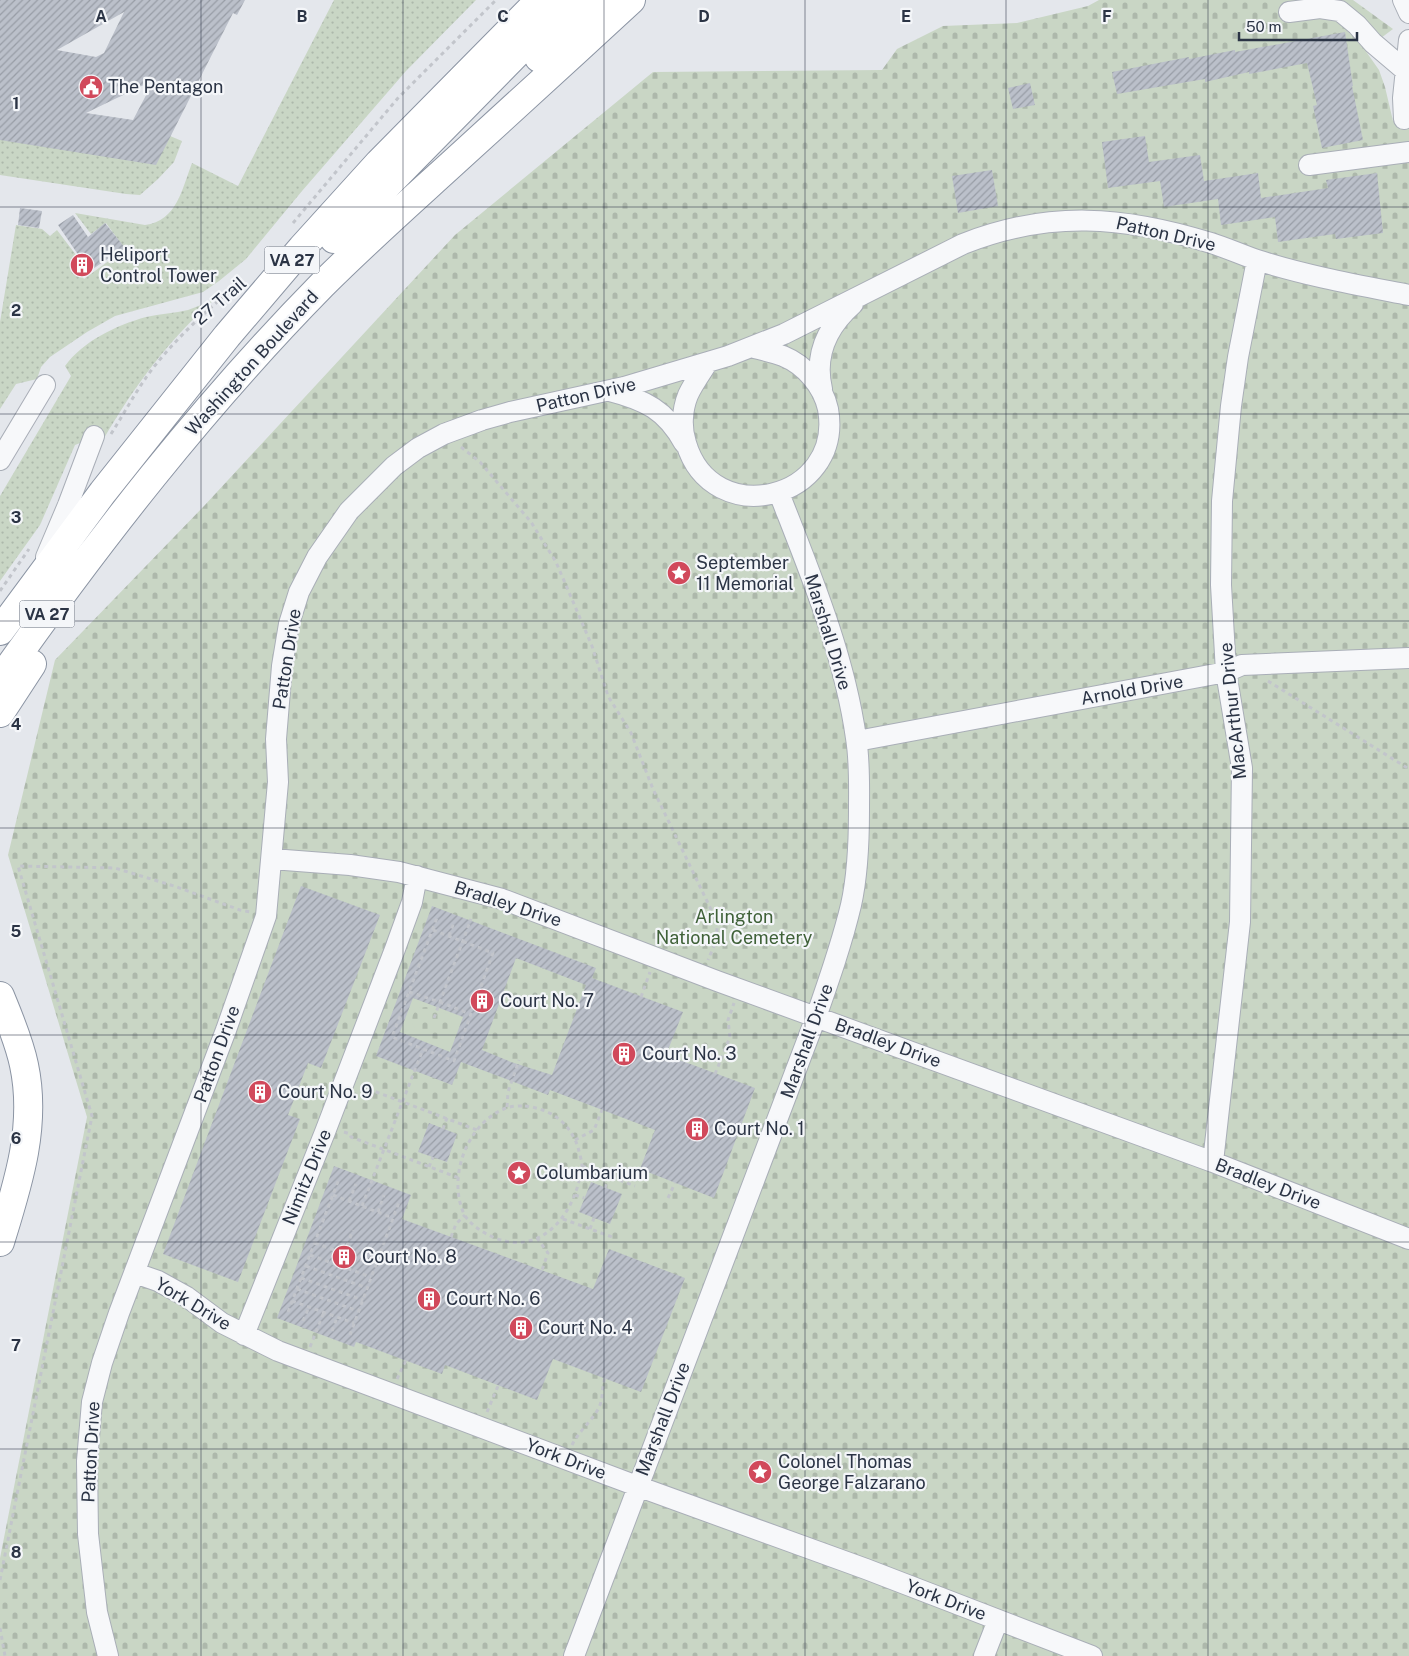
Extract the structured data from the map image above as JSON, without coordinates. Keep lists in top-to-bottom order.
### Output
{
  "streets": {
    "highway": ["VA 27", "Washington Boulevard"],
    "lane": [
      "Patton Drive",
      "Marshall Drive",
      "Arnold Drive",
      "MacArthur Drive",
      "Bradley Drive",
      "Nimitz Drive",
      "York Drive"
    ],
    "path": ["27 Trail"]
  },
  "crossings": [
    ["Patton Drive", "Marshall Drive"],
    ["Patton Drive", "MacArthur Drive"],
    ["Patton Drive", "Bradley Drive"],
    ["Patton Drive", "York Drive"],
    ["Marshall Drive", "Arnold Drive"],
    ["Marshall Drive", "Bradley Drive"],
    ["Marshall Drive", "York Drive"],
    ["Arnold Drive", "MacArthur Drive"],
    ["MacArthur Drive", "Bradley Drive"],
    ["Bradley Drive", "Nimitz Drive"],
    ["Nimitz Drive", "York Drive"]
  ],
  "parks": ["Arlington National Cemetery"],
  "places": {
    "public building": ["The Pentagon"],
    "building": [
      "Heliport Control Tower",
      "Court No. 7",
      "Court No. 3",
      "Court No. 9",
      "Court No. 1",
      "Court No. 8",
      "Court No. 6",
      "Court No. 4"
    ],
    "place": ["September 11 Memorial", "Columbarium", "Colonel Thomas George Falzarano"]
  },
  "scale_bar": "50 m",
  "grid": {
    "columns": [
      "A",
      "B",
      "C",
      "D",
      "E",
      "F"
    ],
    "rows": [
      "1",
      "2",
      "3",
      "4",
      "5",
      "6",
      "7",
      "8"
    ]
  }
}
